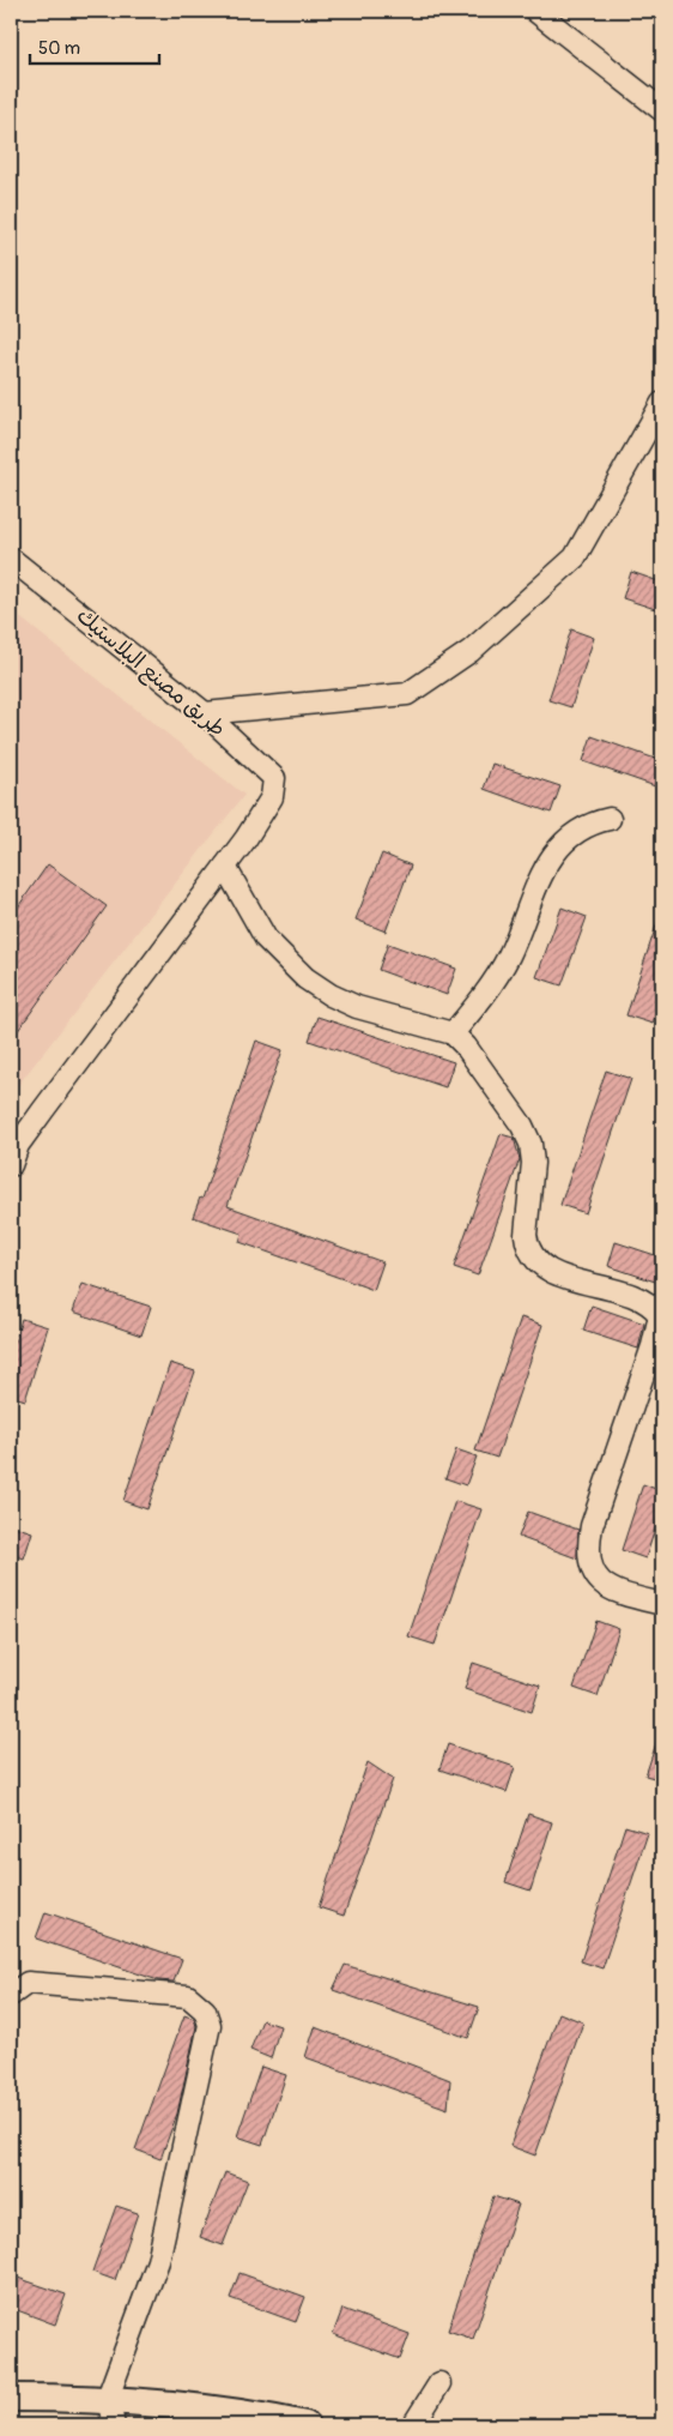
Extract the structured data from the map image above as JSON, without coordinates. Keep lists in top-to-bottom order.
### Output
{
  "streets": {
    "street": ["طريق مصنع البلاستيك"]
  },
  "scale_bar": "50 m"
}
